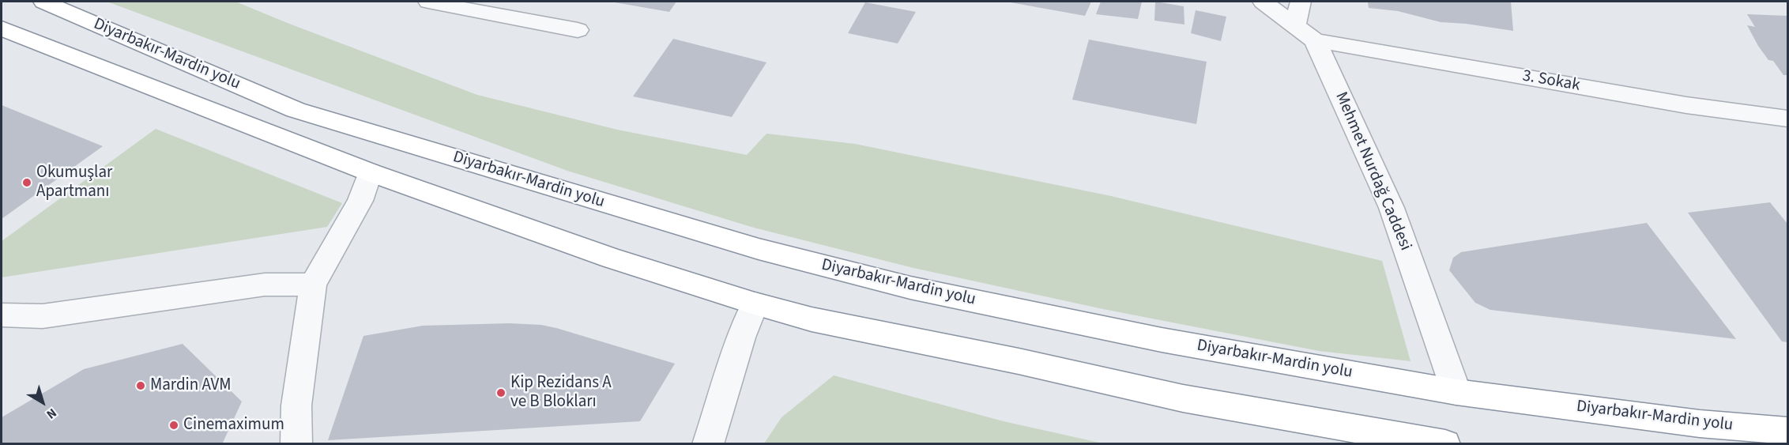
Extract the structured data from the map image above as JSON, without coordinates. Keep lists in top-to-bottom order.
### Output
{
  "streets": {
    "highway": ["Diyarbakır-Mardin yolu"],
    "street": ["3. Sokak", "Mehmet Nurdağ Caddesi"]
  },
  "crossings": [
    ["Diyarbakır-Mardin yolu", "Mehmet Nurdağ Caddesi"],
    ["3. Sokak", "Mehmet Nurdağ Caddesi"]
  ],
  "places": [
    "Okumuşlar Apartmanı",
    "Mardin AVM",
    "Kip Rezidans A ve B Blokları",
    "Cinemaximum"
  ],
  "north": "bottom right"
}
